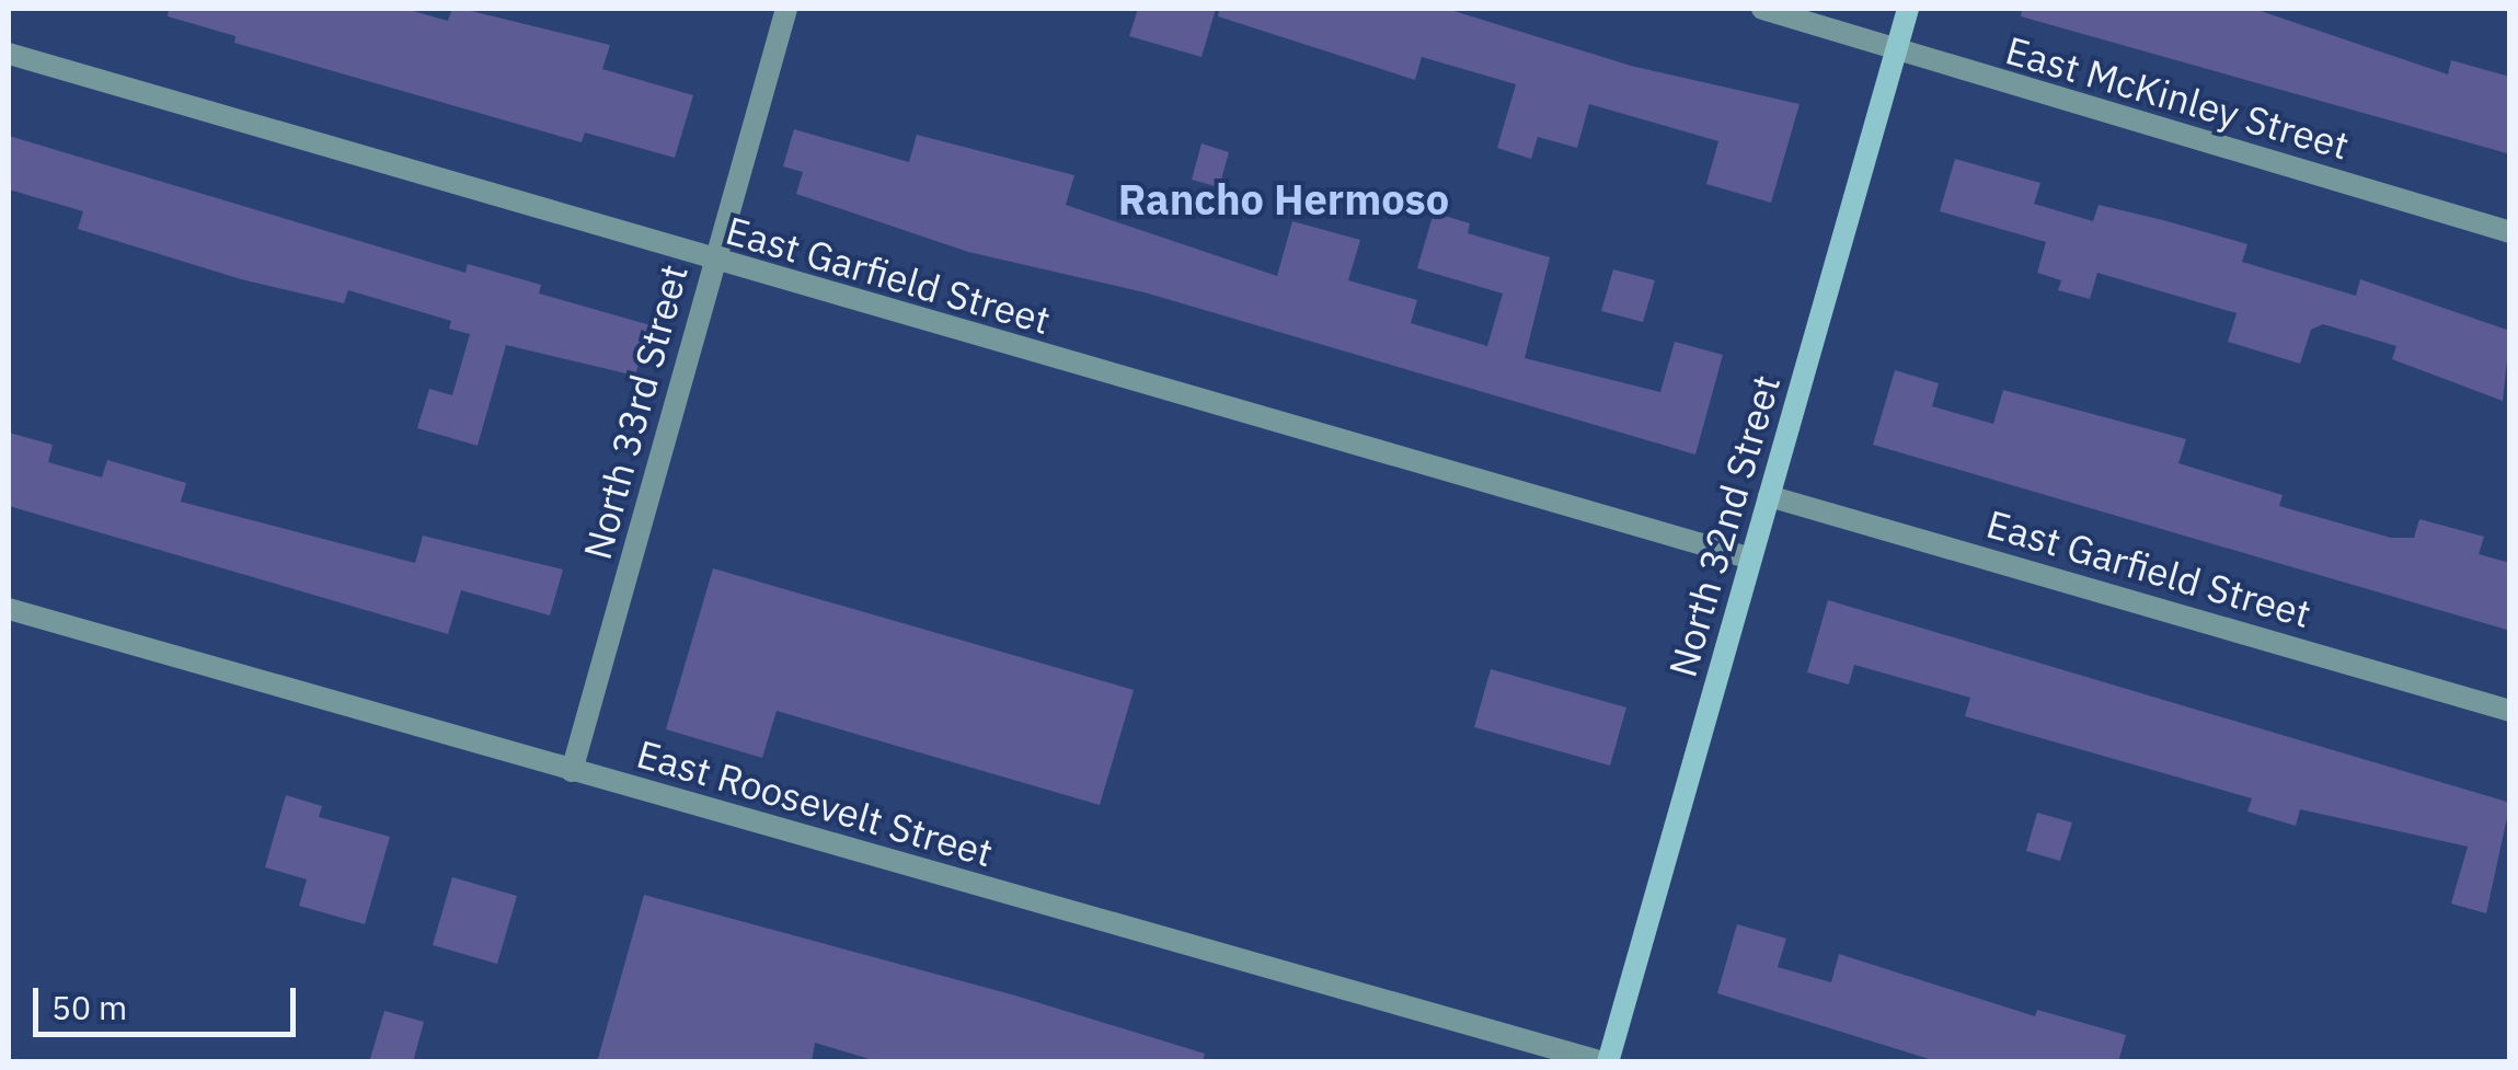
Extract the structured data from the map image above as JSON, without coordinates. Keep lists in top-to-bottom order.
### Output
{
  "streets": {
    "main road": ["North 32nd Street"],
    "street": [
      "East McKinley Street",
      "East Garfield Street",
      "North 33rd Street",
      "East Roosevelt Street"
    ]
  },
  "crossings": [
    ["East McKinley Street", "North 32nd Street"],
    ["East Garfield Street", "North 33rd Street"],
    ["East Garfield Street", "North 32nd Street"],
    ["North 33rd Street", "East Roosevelt Street"],
    ["North 32nd Street", "East Roosevelt Street"]
  ],
  "districts": ["Rancho Hermoso"],
  "scale_bar": "50 m"
}
